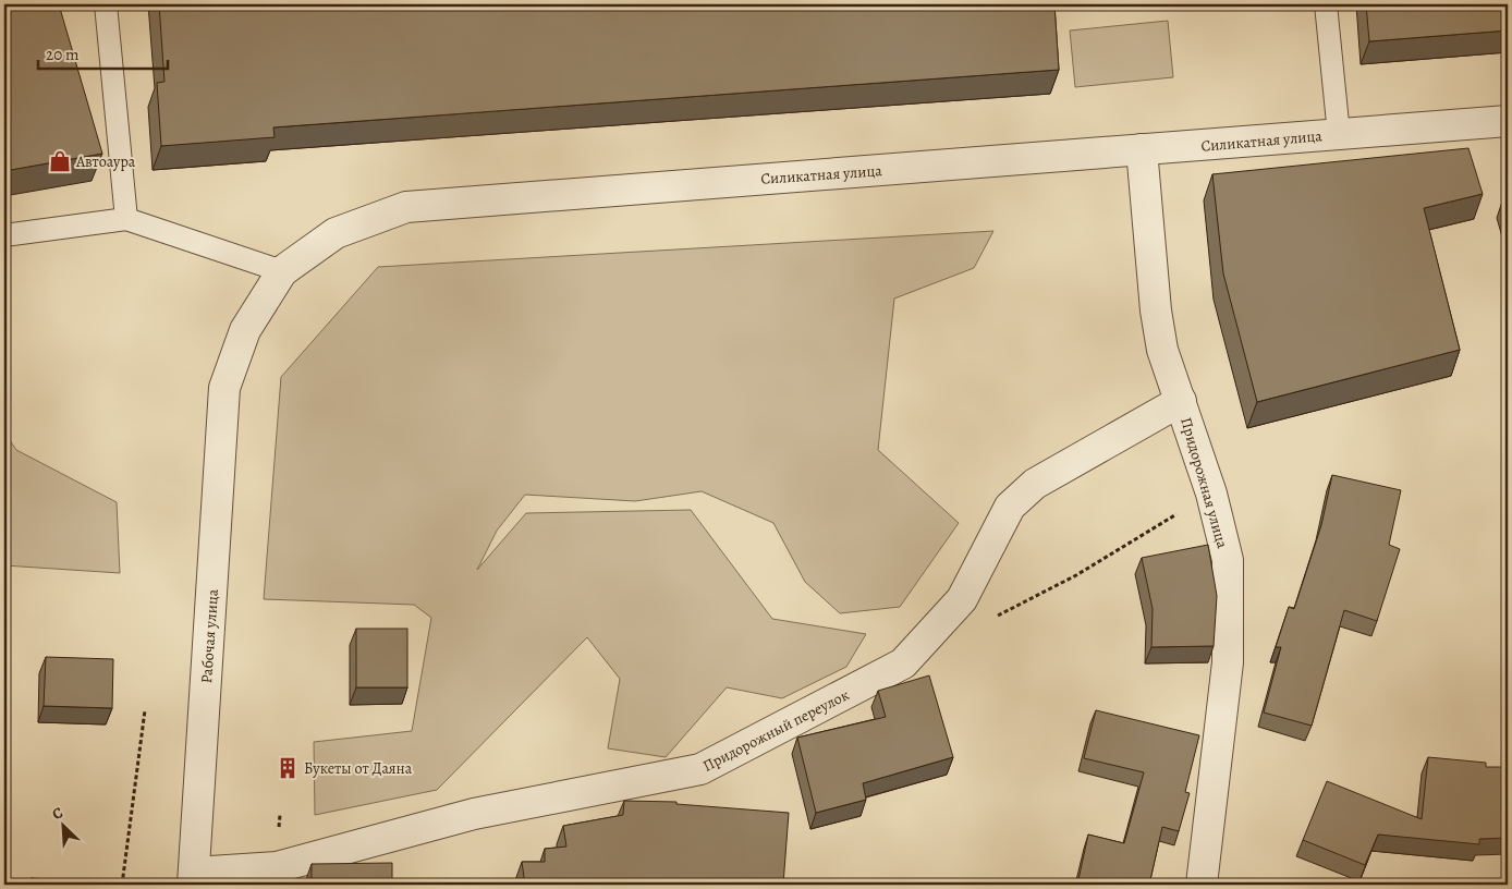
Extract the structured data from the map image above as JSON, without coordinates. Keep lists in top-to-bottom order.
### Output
{
  "streets": {
    "street": [
      "Силикатная улица",
      "Придорожная улица",
      "Рабочая улица",
      "Придорожный переулок"
    ]
  },
  "crossings": [
    ["Силикатная улица", "Придорожная улица"],
    ["Силикатная улица", "Рабочая улица"],
    ["Придорожная улица", "Придорожный переулок"],
    ["Рабочая улица", "Придорожный переулок"]
  ],
  "places": {
    "shop": ["Автоаура"],
    "building": ["Букеты от Даяна"]
  },
  "scale_bar": "20 m",
  "north": "top left"
}
